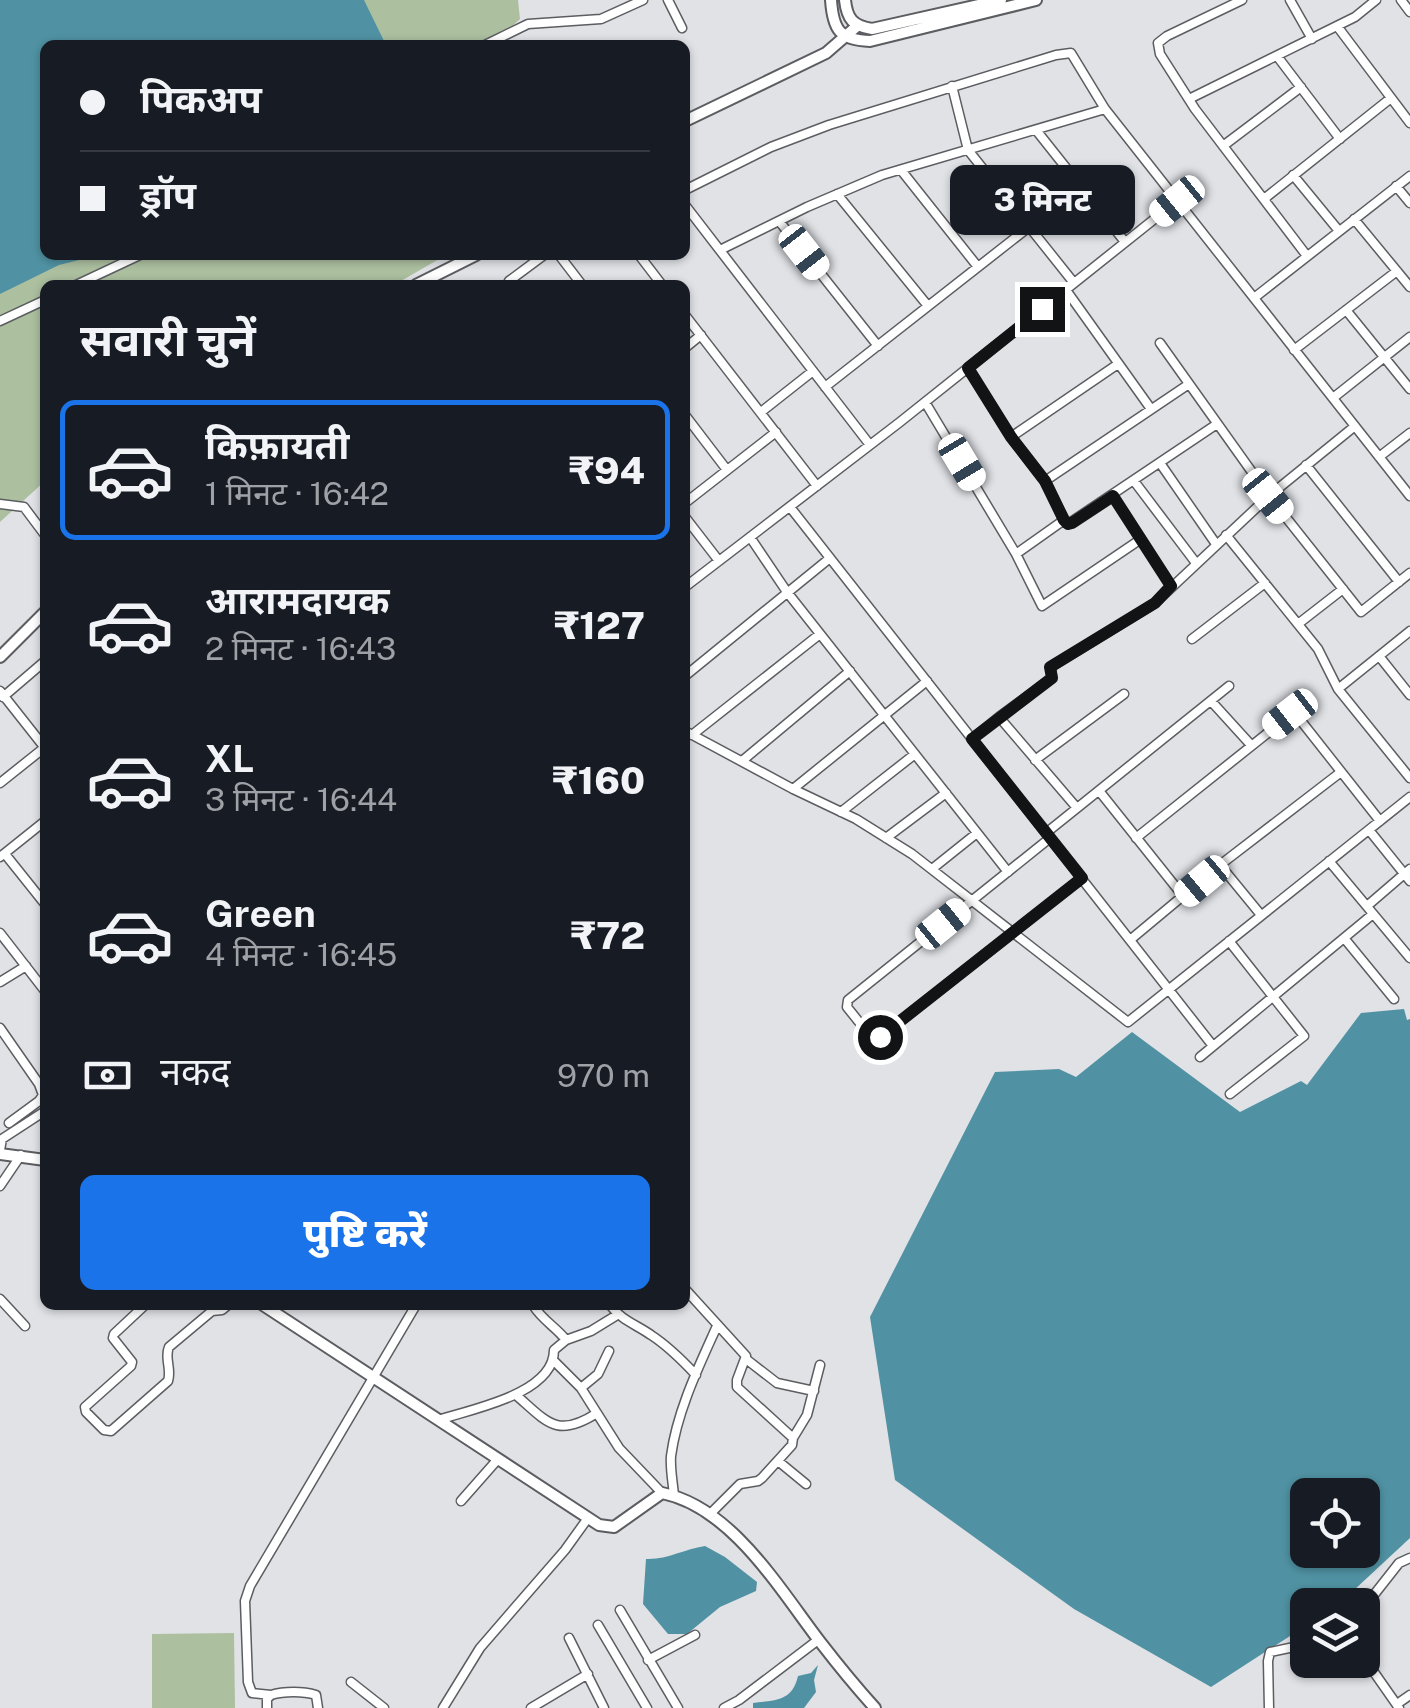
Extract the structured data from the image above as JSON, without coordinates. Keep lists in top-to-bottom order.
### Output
{
  "page": {
    "banner": ["पिकअप", "ड्रॉप"],
    "bubble": "3 मिनट",
    "heading": "सवारी चुनें",
    "list": [
      {
        "name": "किफ़ायती",
        "note": "1 मिनट · 16:42",
        "value": "₹94"
      },
      {
        "name": "आरामदायक",
        "note": "2 मिनट · 16:43",
        "value": "₹127"
      },
      {
        "name": "XL",
        "note": "3 मिनट · 16:44",
        "value": "₹160"
      },
      {
        "name": "Green",
        "note": "4 मिनट · 16:45",
        "value": "₹72"
      }
    ],
    "pay": ["नकद", "970 m"],
    "buttons": "पुष्टि करें"
  }
}
